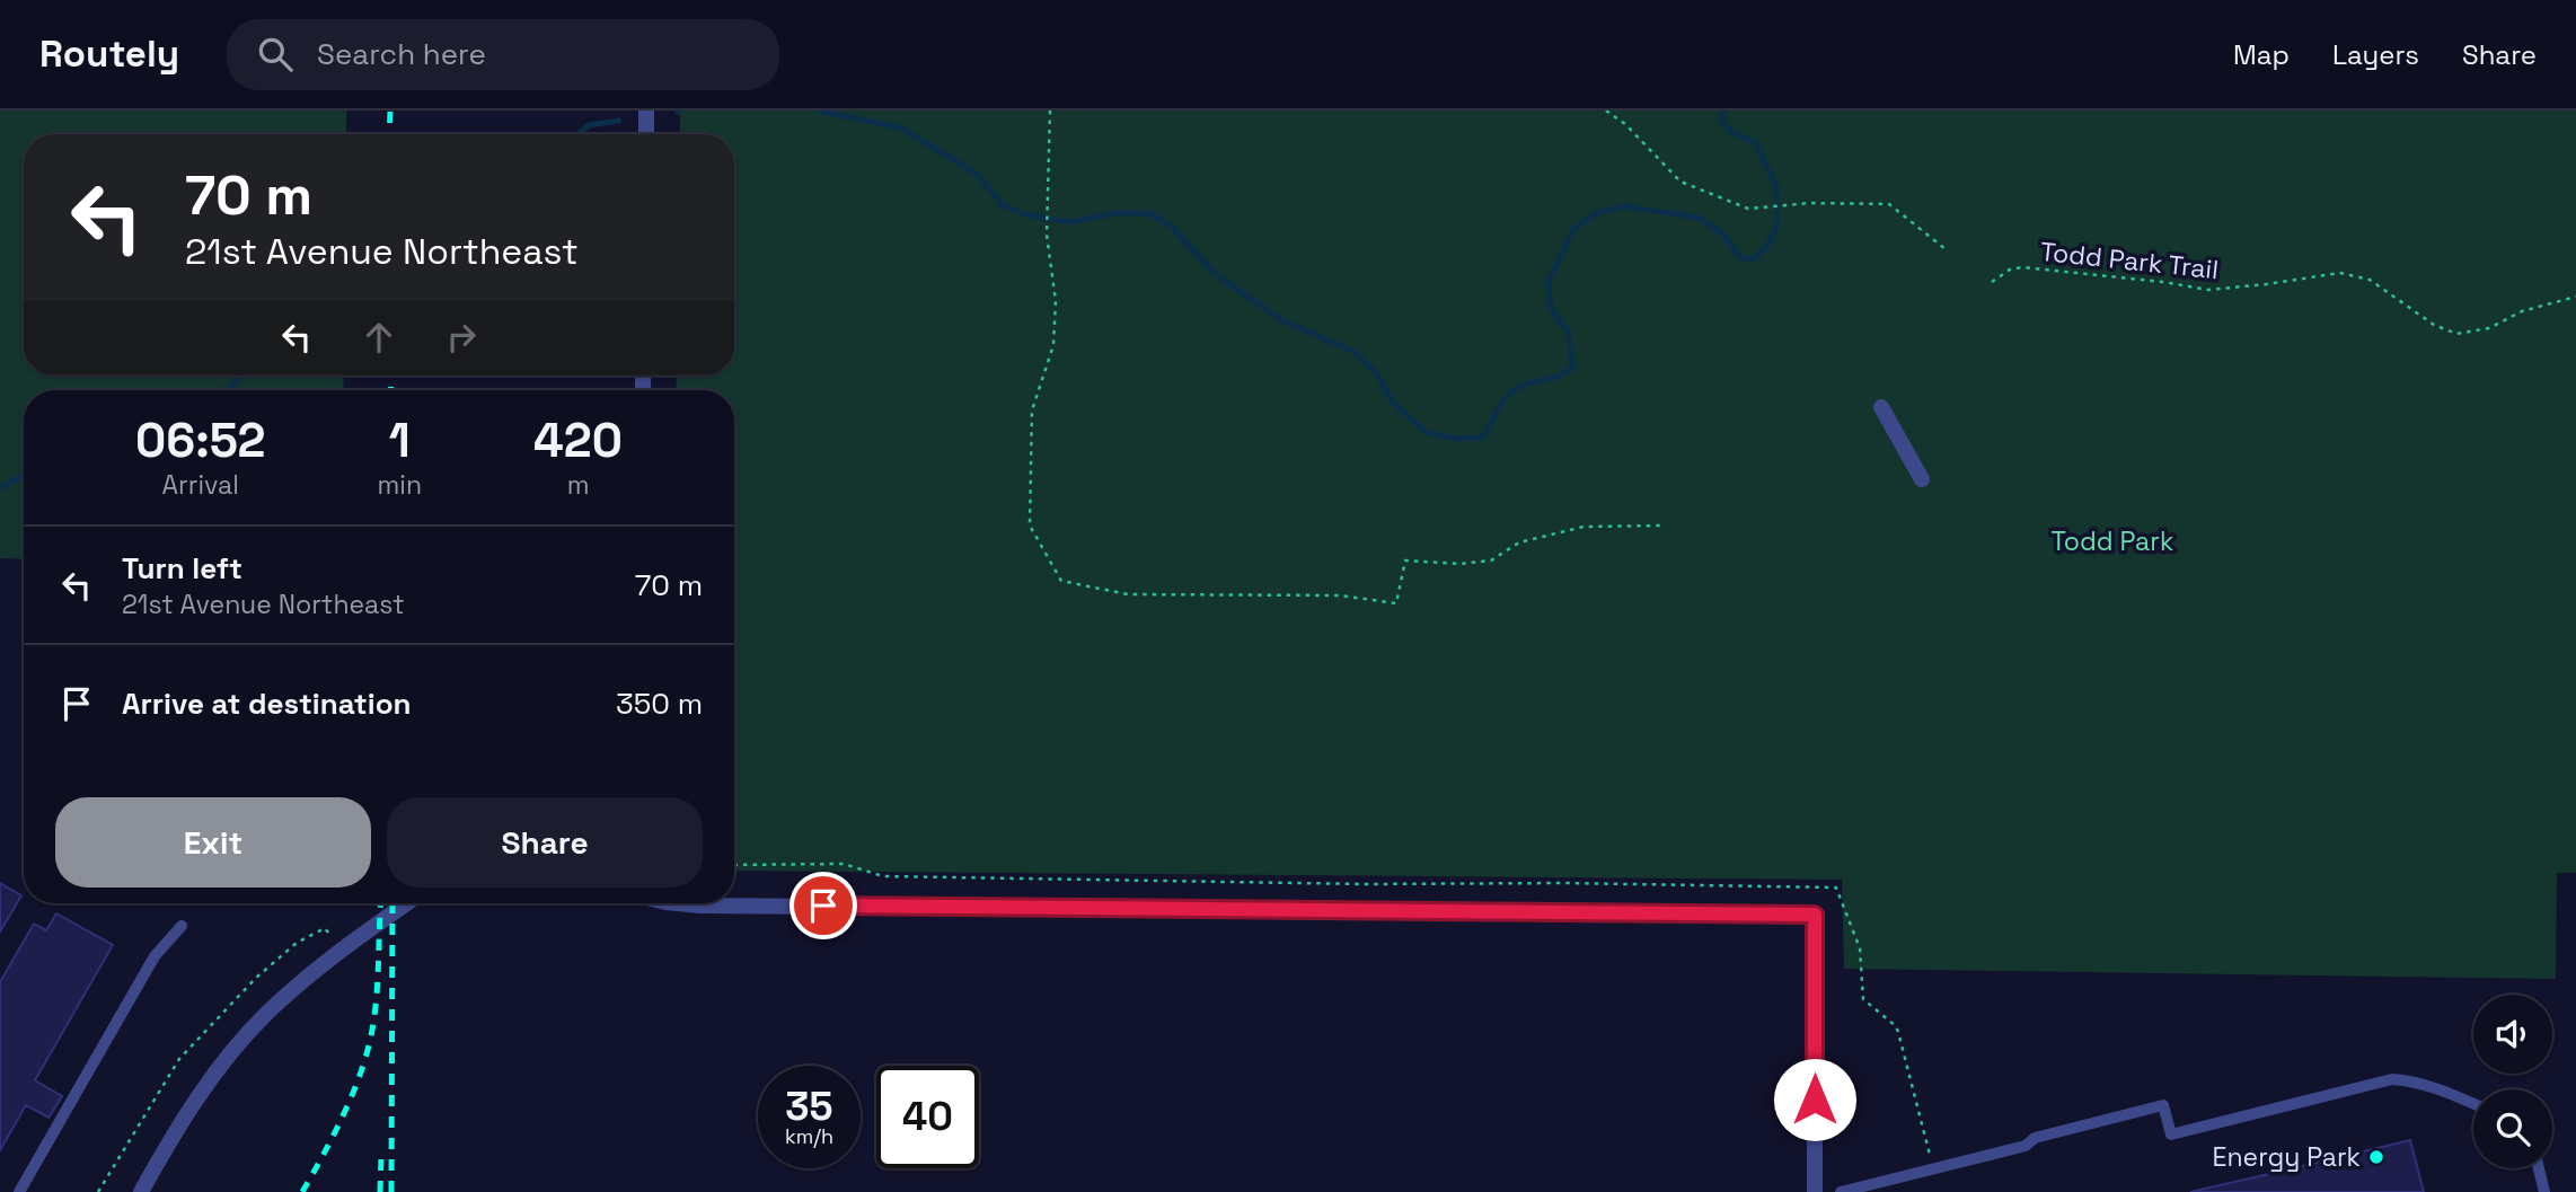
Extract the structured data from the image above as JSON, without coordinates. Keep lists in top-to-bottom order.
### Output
{
  "streets": {
    "path": ["Todd Park Trail"]
  },
  "parks": ["Todd Park"],
  "places": ["Energy Park"],
  "page": {
    "header": "Routely",
    "search": "Search here",
    "nav": ["Map", "Layers", "Share"],
    "turn": ["70 m", "21st Avenue Northeast"],
    "eta": [
      "06:52",
      "Arrival",
      "1",
      "min",
      "420",
      "m"
    ],
    "list": [
      {
        "name": "Turn left",
        "note": "21st Avenue Northeast",
        "value": "70 m"
      },
      {
        "name": "Arrive at destination",
        "value": "350 m"
      }
    ],
    "buttons": ["Exit", "Share"],
    "speed": "35 km/h",
    "limit": "40"
  }
}
